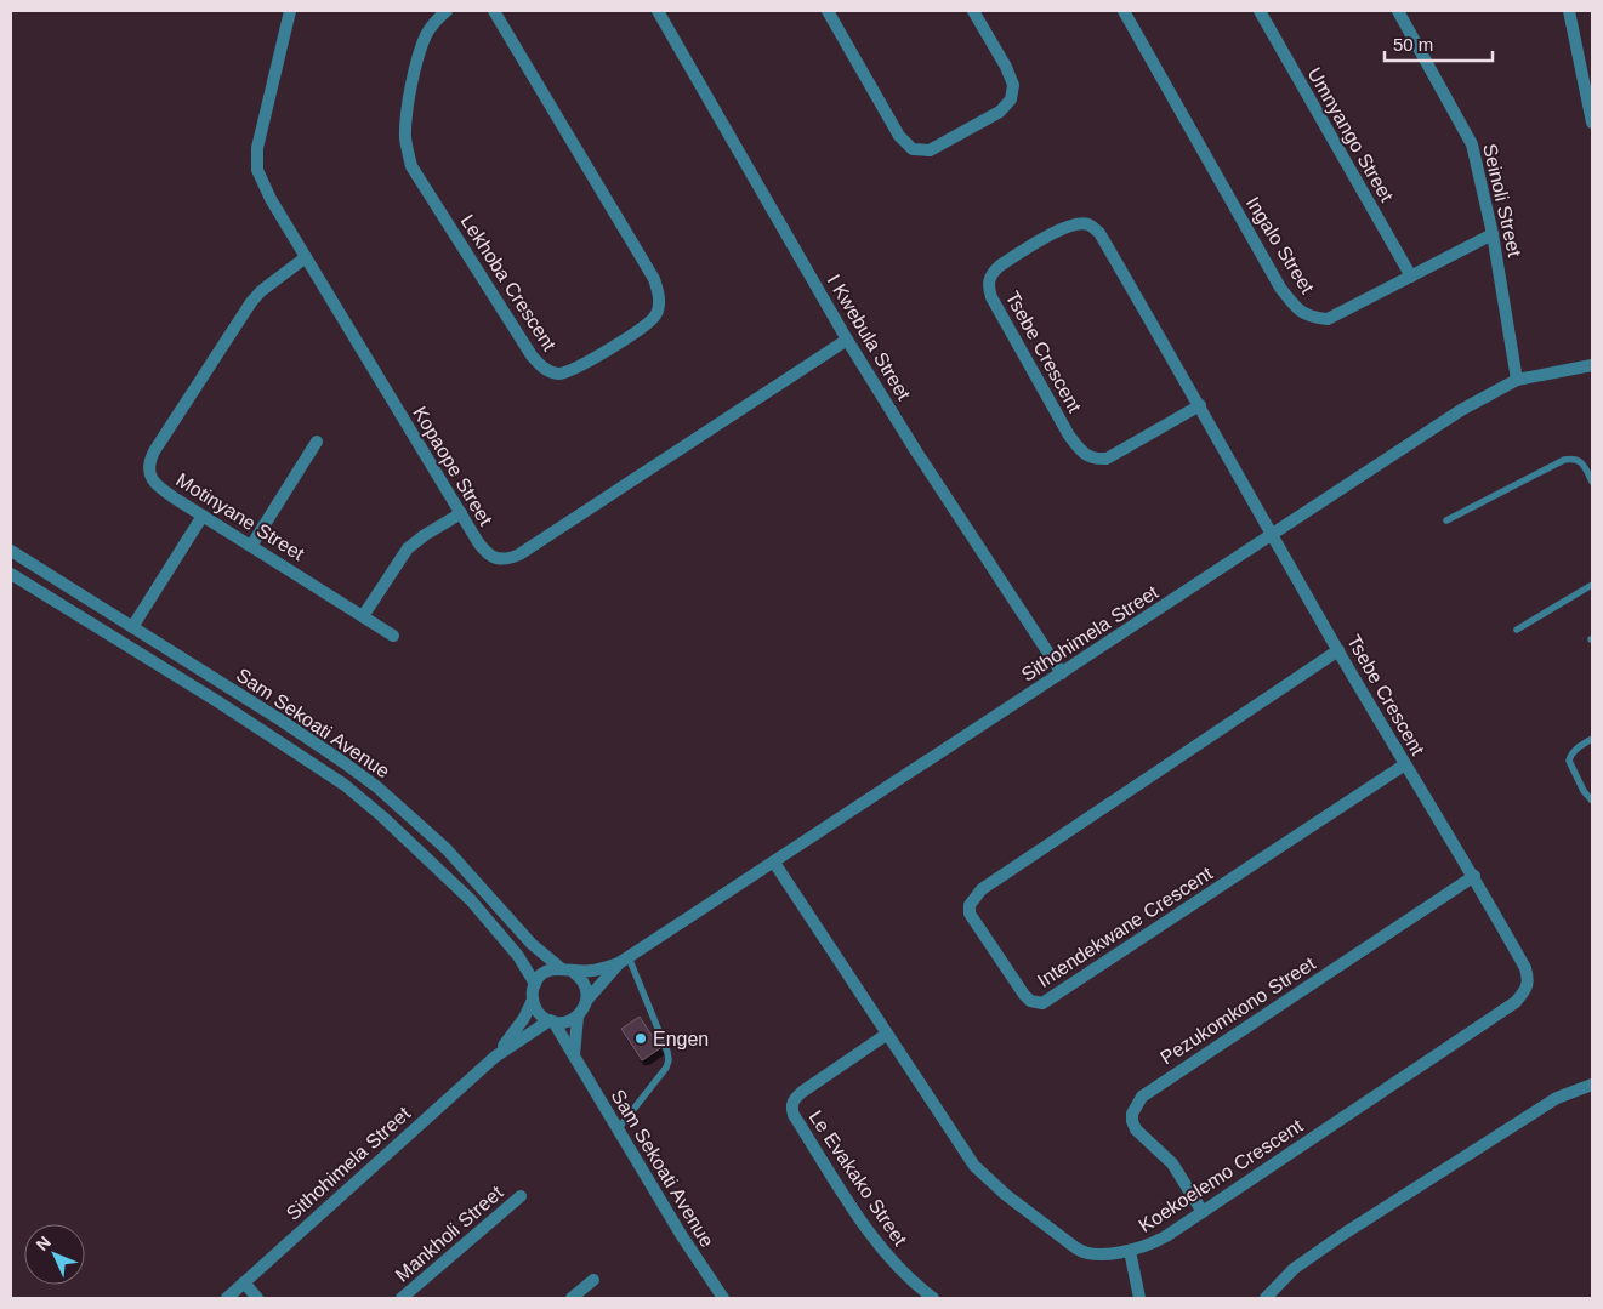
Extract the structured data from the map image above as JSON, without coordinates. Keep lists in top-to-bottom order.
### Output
{
  "streets": {
    "street": [
      "Umnyango Street",
      "Seinoli Street",
      "Ingalo Street",
      "Lekhoba Crescent",
      "I Kwebula Street",
      "Tsebe Crescent",
      "Kopaope Street",
      "Motinyane Street",
      "Sithohimela Street",
      "Sam Sekoati Avenue",
      "Intendekwane Crescent",
      "Pezukomkono Street",
      "Koekoelemo Crescent",
      "Le Evakako Street",
      "Mankholi Street"
    ]
  },
  "crossings": [
    ["Umnyango Street", "Ingalo Street"],
    ["Seinoli Street", "Ingalo Street"],
    ["Seinoli Street", "Sithohimela Street"],
    ["I Kwebula Street", "Kopaope Street"],
    ["I Kwebula Street", "Sithohimela Street"],
    ["Tsebe Crescent", "Sithohimela Street"],
    ["Tsebe Crescent", "Intendekwane Crescent"],
    ["Tsebe Crescent", "Pezukomkono Street"],
    ["Tsebe Crescent", "Koekoelemo Crescent"],
    ["Kopaope Street", "Motinyane Street"],
    ["Sithohimela Street", "Sam Sekoati Avenue"],
    ["Sithohimela Street", "Koekoelemo Crescent"],
    ["Pezukomkono Street", "Koekoelemo Crescent"],
    ["Koekoelemo Crescent", "Le Evakako Street"]
  ],
  "places": ["Engen"],
  "scale_bar": "50 m",
  "north": "top left"
}
